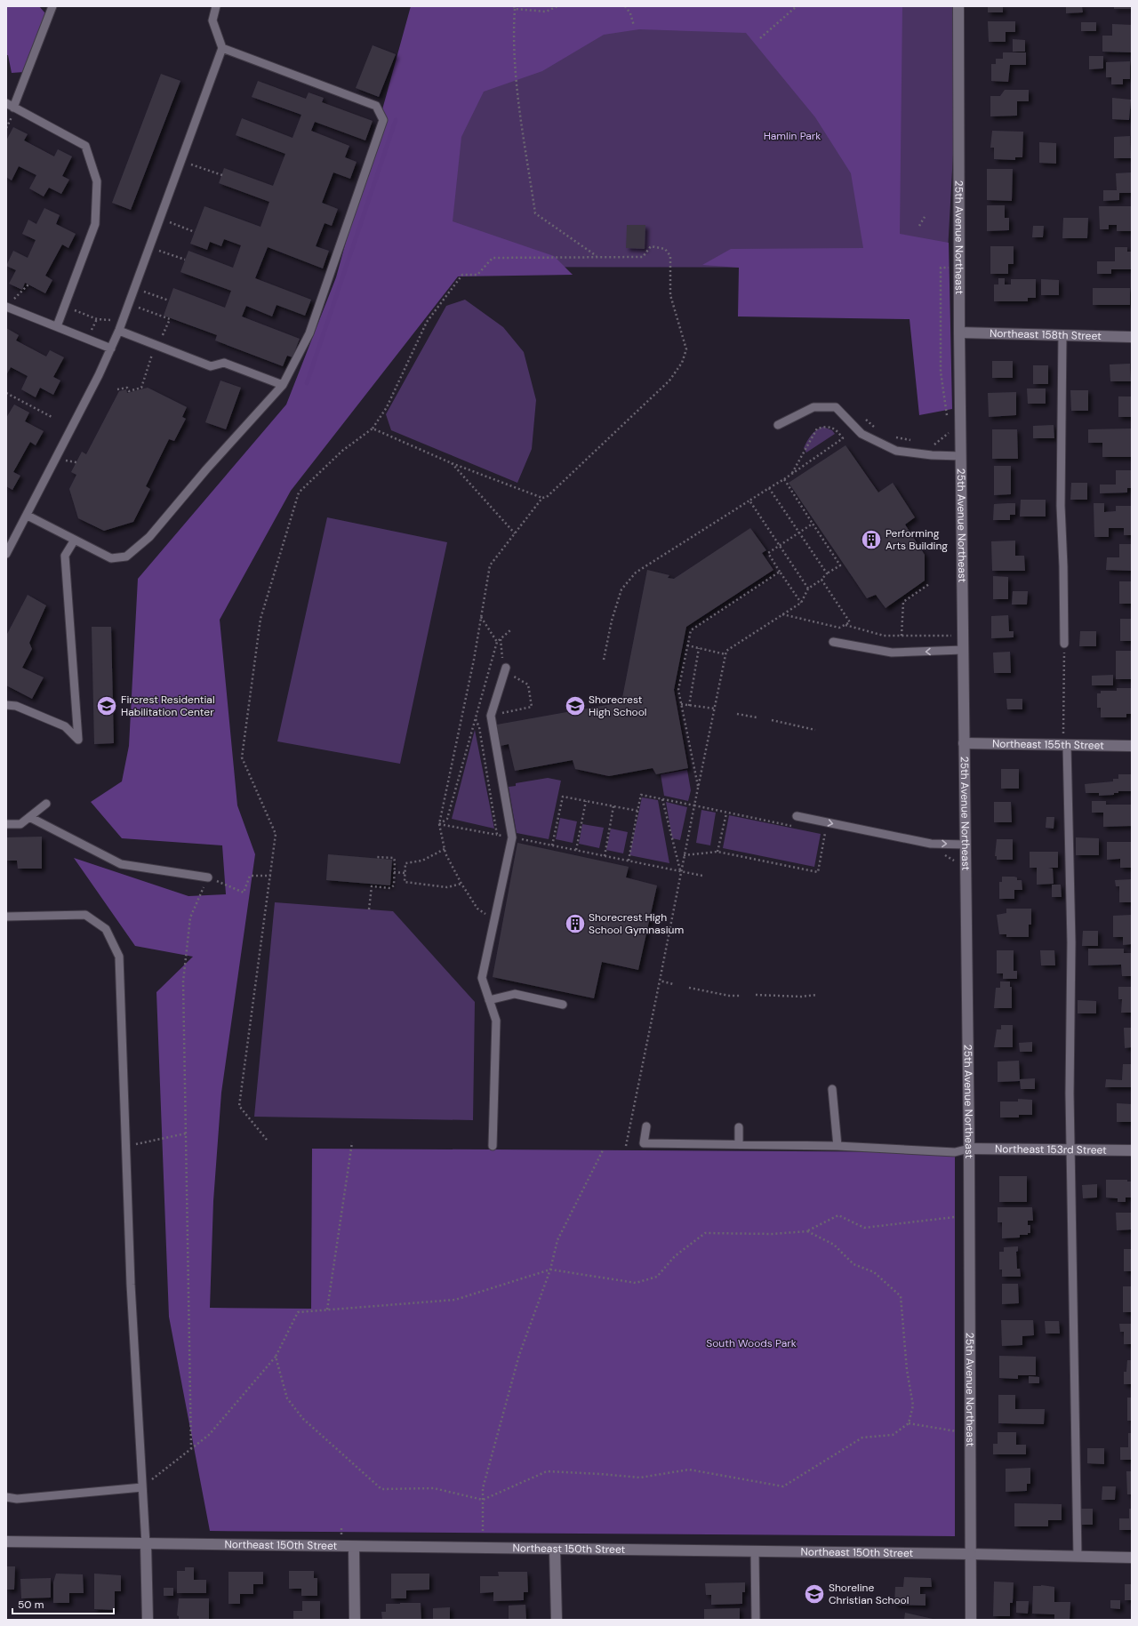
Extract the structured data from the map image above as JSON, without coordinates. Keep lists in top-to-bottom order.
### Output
{
  "streets": {
    "street": [
      "25th Avenue Northeast",
      "Northeast 158th Street",
      "Northeast 155th Street",
      "Northeast 153rd Street",
      "Northeast 150th Street"
    ]
  },
  "crossings": [
    ["25th Avenue Northeast", "Northeast 158th Street"],
    ["25th Avenue Northeast", "Northeast 155th Street"],
    ["25th Avenue Northeast", "Northeast 153rd Street"],
    ["25th Avenue Northeast", "Northeast 150th Street"]
  ],
  "parks": ["Hamlin Park", "South Woods Park"],
  "places": {
    "building": ["Performing Arts Building", "Shorecrest High School Gymnasium"],
    "school or university": ["Fircrest Residential Habilitation Center", "Shorecrest High School", "Shoreline Christian School"]
  },
  "scale_bar": "50 m"
}
